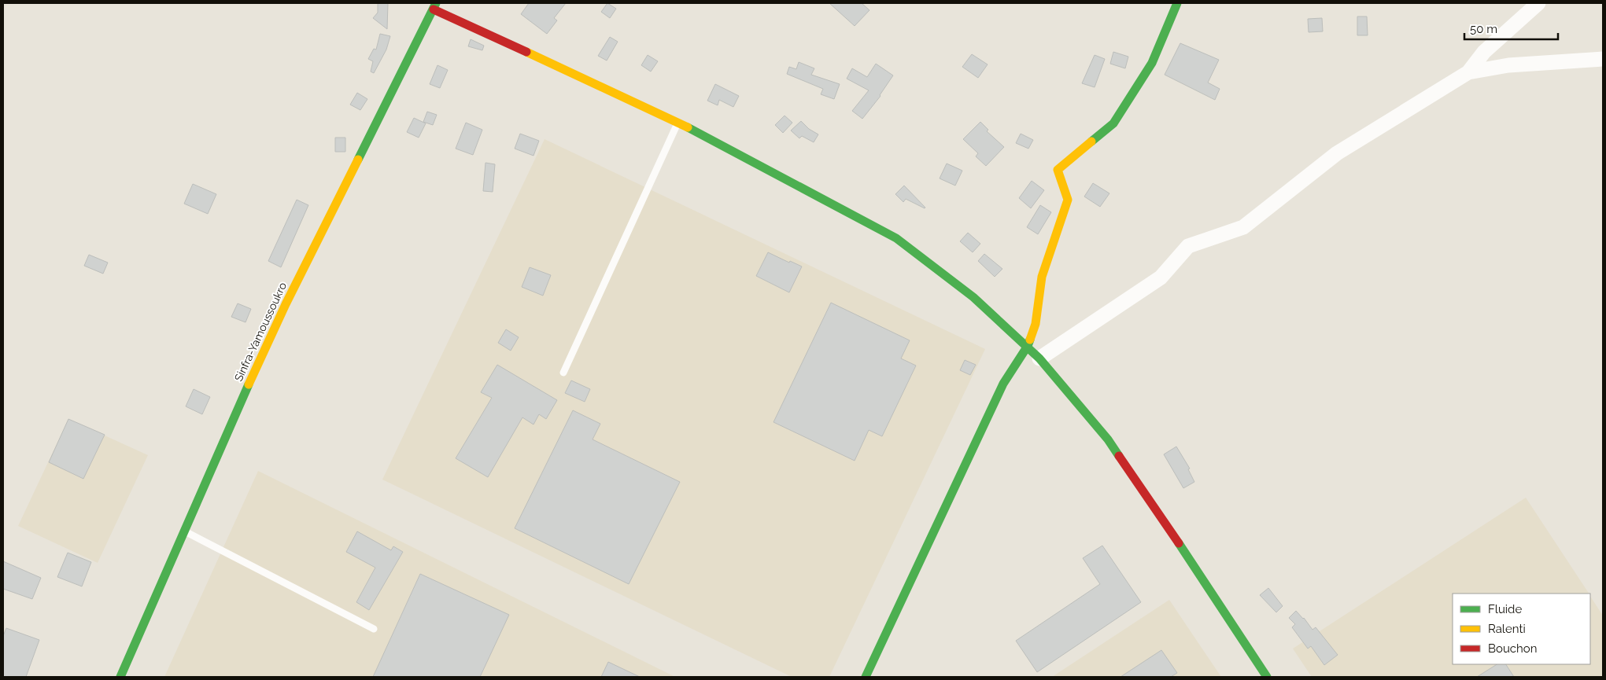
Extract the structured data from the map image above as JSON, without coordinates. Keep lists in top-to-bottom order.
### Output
{
  "streets": {
    "street": ["Sinfra-Yamoussoukro"]
  },
  "legend": ["Fluide", "Ralenti", "Bouchon"],
  "scale_bar": "50 m"
}
